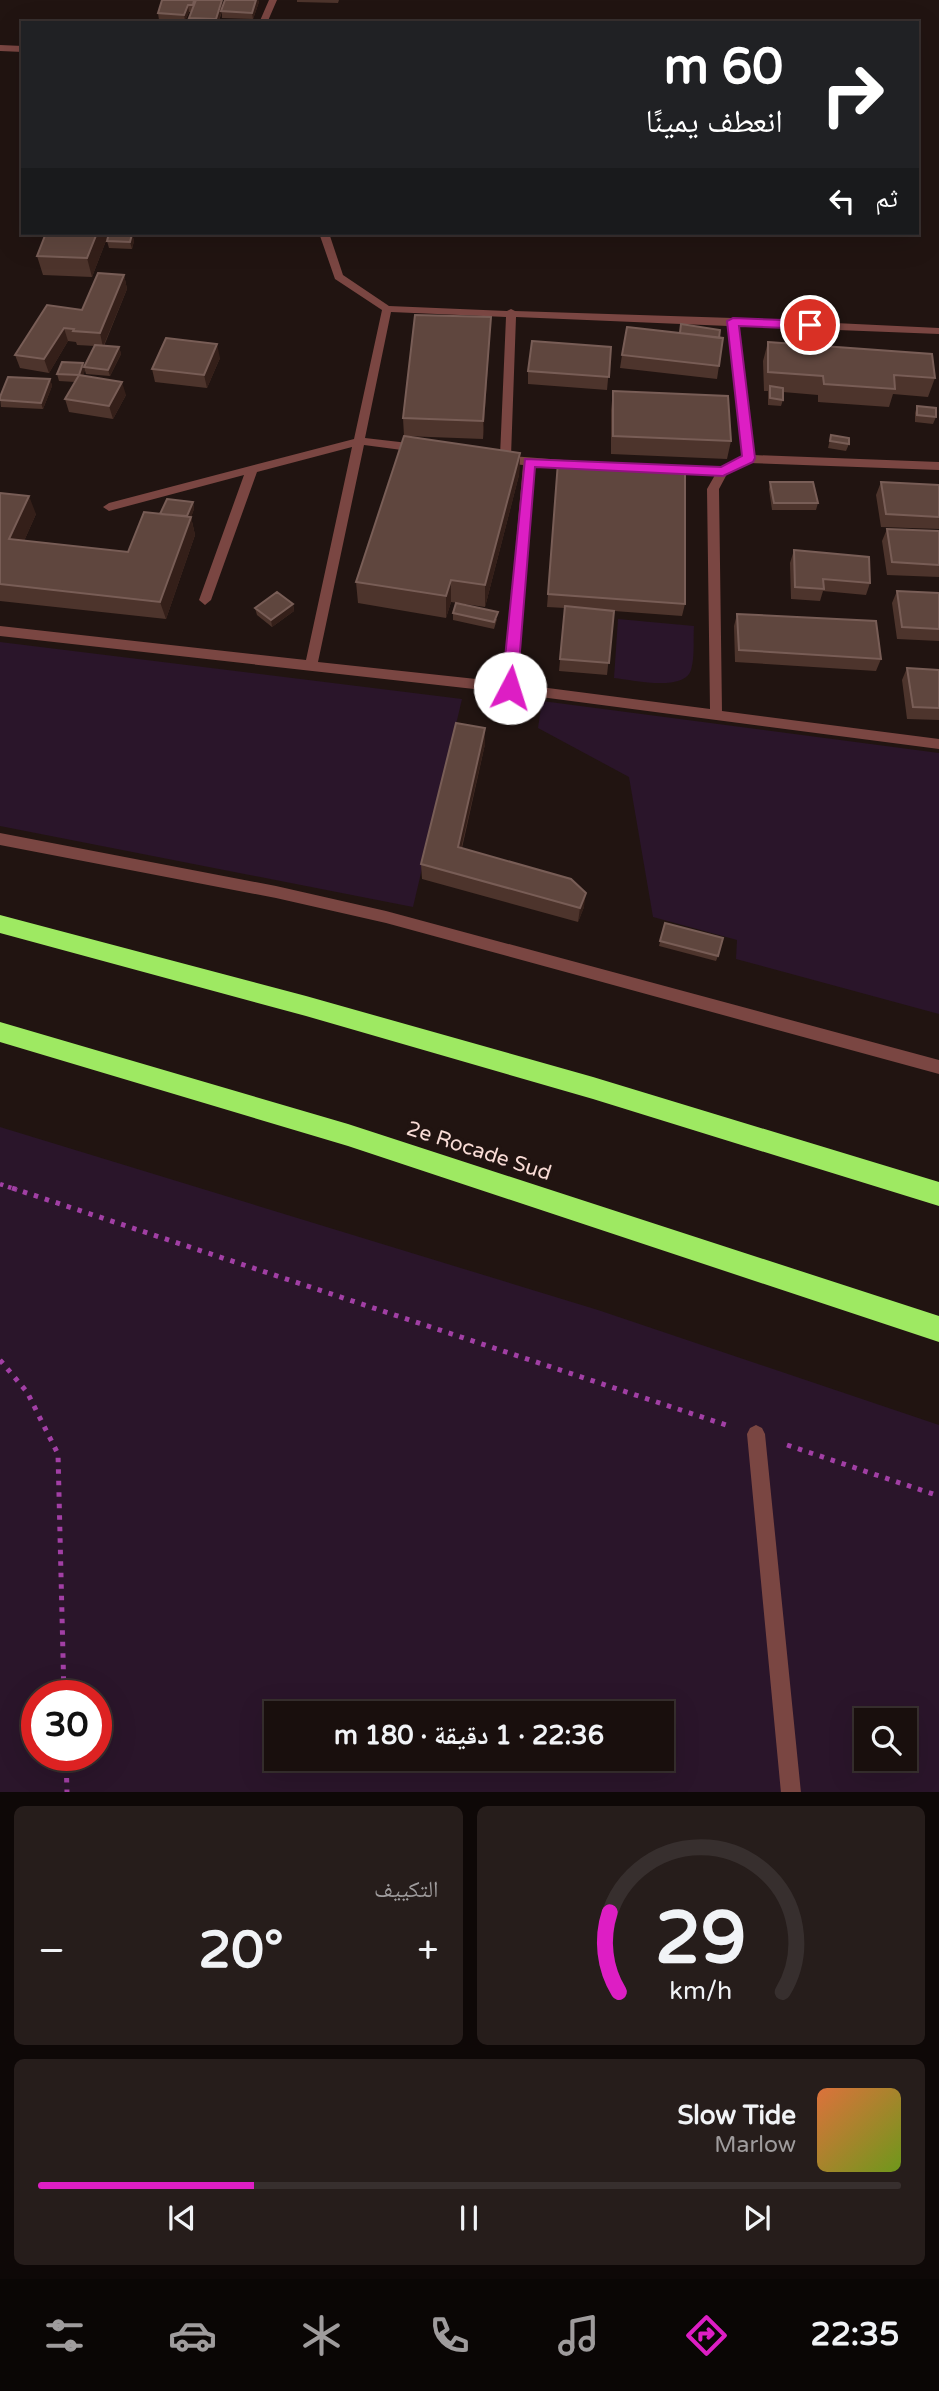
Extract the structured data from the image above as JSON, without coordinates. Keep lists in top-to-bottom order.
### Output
{
  "streets": {
    "highway": ["2e Rocade Sud"]
  },
  "page": {
    "turn": ["60 m", "انعطف يمينًا"],
    "then": "ثم",
    "limit": "30",
    "trip": "22:36 · 1 دقيقة · 180 m",
    "tile": "التكييف",
    "heat": ["−", "20°", "+"],
    "song": ["Slow Tide", "Marlow"],
    "tabs": "22:35",
    "gauge": ["29", "km/h"]
  }
}
